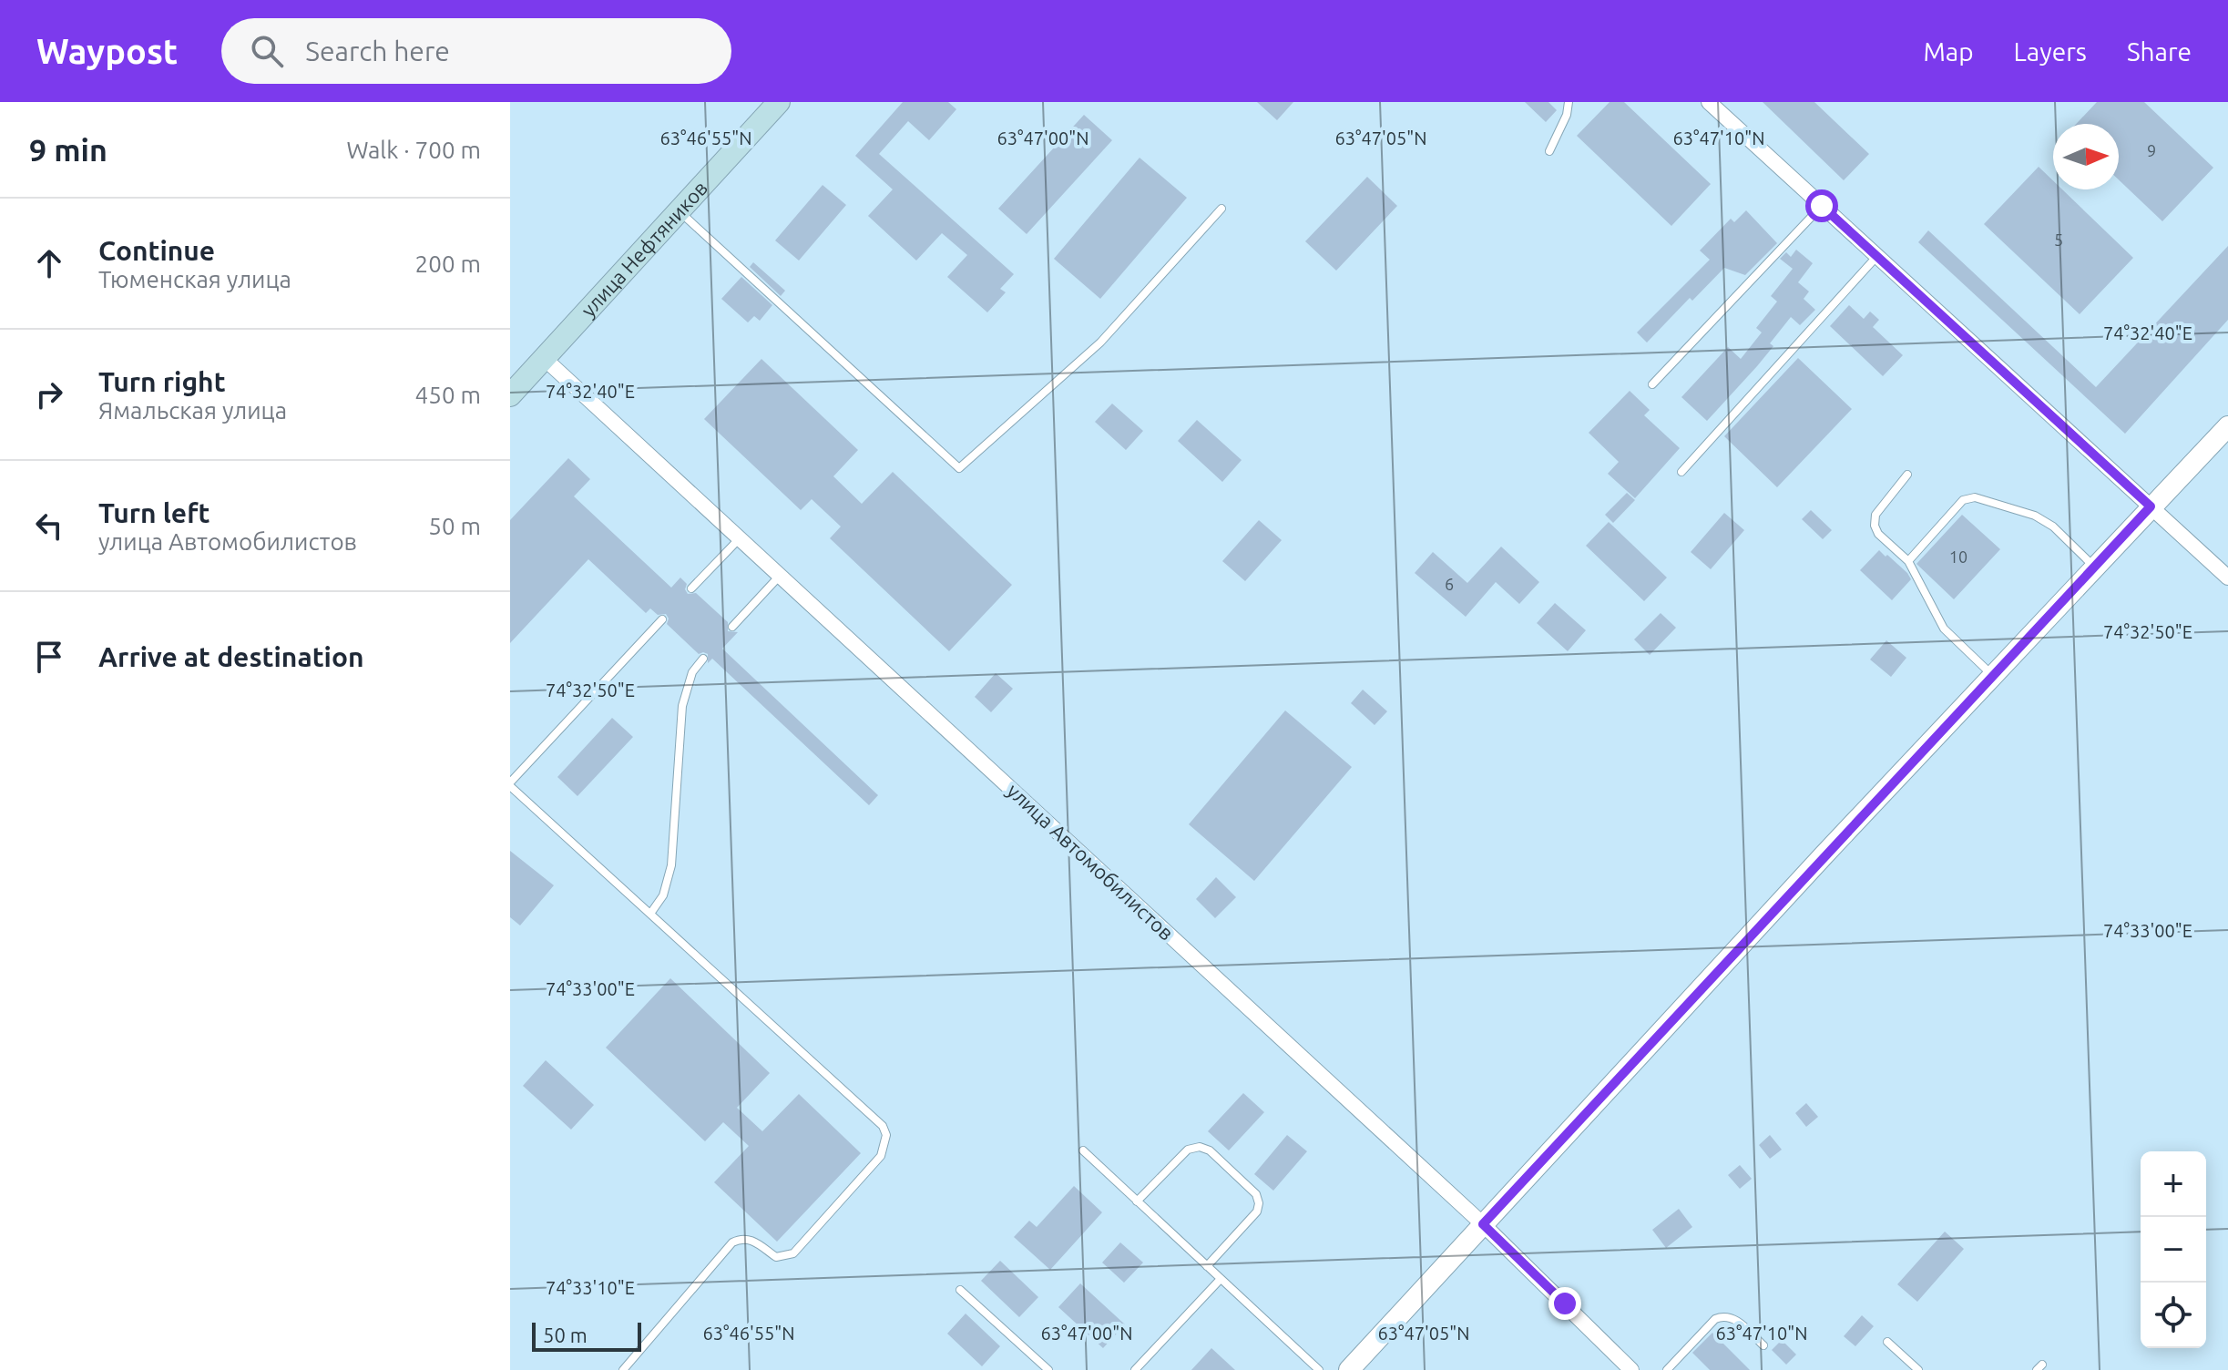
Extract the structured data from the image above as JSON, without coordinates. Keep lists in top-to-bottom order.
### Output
{
  "streets": {
    "main road": ["улица Нефтяников"],
    "street": ["улица Автомобилистов"]
  },
  "crossings": [
    ["улица Нефтяников", "улица Автомобилистов"]
  ],
  "house_numbers": [
    "9",
    "5",
    "10",
    "6"
  ],
  "scale_bar": "50 m",
  "north": "right",
  "page": {
    "header": "Waypost",
    "search": "Search here",
    "nav": ["Map", "Layers", "Share"],
    "heading": ["9 min", "Walk · 700 m"],
    "list": [
      ["Continue", "Тюменская улица", "200 m"],
      ["Turn right", "Ямальская улица", "450 m"],
      ["Turn left", "улица Автомобилистов", "50 m"],
      "Arrive at destination"
    ],
    "map_buttons": ["+", "−"],
    "scale": "50 m"
  },
  "coordinates": [
    "63°46'55\"N",
    "63°47'00\"N",
    "63°47'05\"N",
    "63°47'10\"N",
    "74°32'40\"E",
    "74°32'50\"E",
    "74°33'00\"E",
    "74°33'10\"E"
  ]
}
